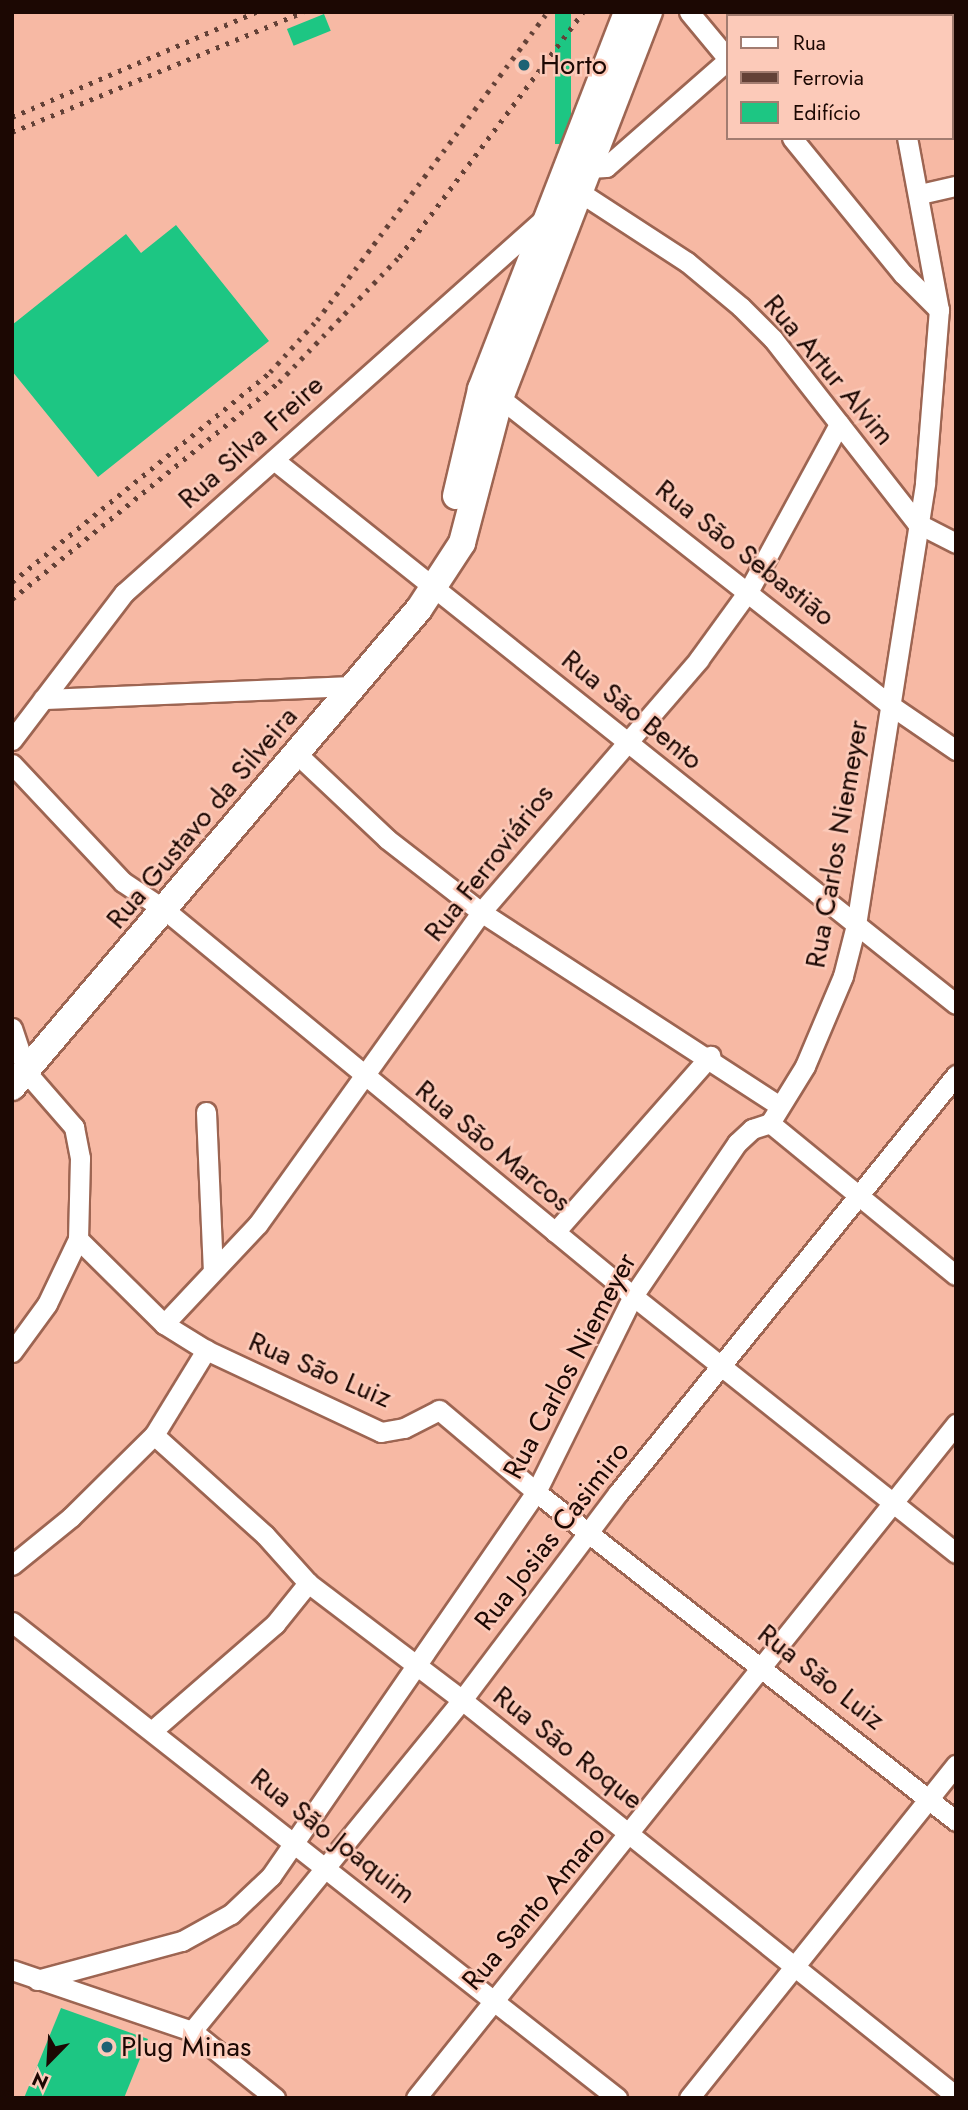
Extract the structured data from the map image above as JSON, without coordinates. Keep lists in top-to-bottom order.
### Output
{
  "streets": {
    "main road": ["Rua Gustavo da Silveira"],
    "street": [
      "Rua Artur Alvim",
      "Rua Silva Freire",
      "Rua São Sebastião",
      "Rua São Bento",
      "Rua Carlos Niemeyer",
      "Rua Ferroviários",
      "Rua São Marcos",
      "Rua São Luiz",
      "Rua Josias Casimiro",
      "Rua São Roque",
      "Rua São Joaquim",
      "Rua Santo Amaro"
    ]
  },
  "crossings": [
    ["Rua Artur Alvim", "Rua Gustavo da Silveira"],
    ["Rua Artur Alvim", "Rua Carlos Niemeyer"],
    ["Rua Artur Alvim", "Rua Ferroviários"],
    ["Rua Silva Freire", "Rua São Bento"],
    ["Rua Silva Freire", "Rua Gustavo da Silveira"],
    ["Rua São Sebastião", "Rua Gustavo da Silveira"],
    ["Rua São Sebastião", "Rua Carlos Niemeyer"],
    ["Rua São Sebastião", "Rua Ferroviários"],
    ["Rua São Bento", "Rua Gustavo da Silveira"],
    ["Rua São Bento", "Rua Carlos Niemeyer"],
    ["Rua São Bento", "Rua Ferroviários"],
    ["Rua Gustavo da Silveira", "Rua São Marcos"],
    ["Rua Carlos Niemeyer", "Rua São Marcos"],
    ["Rua Carlos Niemeyer", "Rua São Luiz"],
    ["Rua Carlos Niemeyer", "Rua São Roque"],
    ["Rua Carlos Niemeyer", "Rua São Joaquim"],
    ["Rua Ferroviários", "Rua São Marcos"],
    ["Rua Ferroviários", "Rua São Luiz"],
    ["Rua São Marcos", "Rua Josias Casimiro"],
    ["Rua São Marcos", "Rua Santo Amaro"],
    ["Rua São Luiz", "Rua Josias Casimiro"],
    ["Rua São Luiz", "Rua Santo Amaro"],
    ["Rua Josias Casimiro", "Rua São Roque"],
    ["Rua Josias Casimiro", "Rua São Joaquim"],
    ["Rua São Roque", "Rua Santo Amaro"],
    ["Rua São Joaquim", "Rua Santo Amaro"]
  ],
  "places": ["Horto", "Plug Minas"],
  "legend": ["Rua", "Ferrovia", "Edifício"],
  "north": "bottom left"
}
